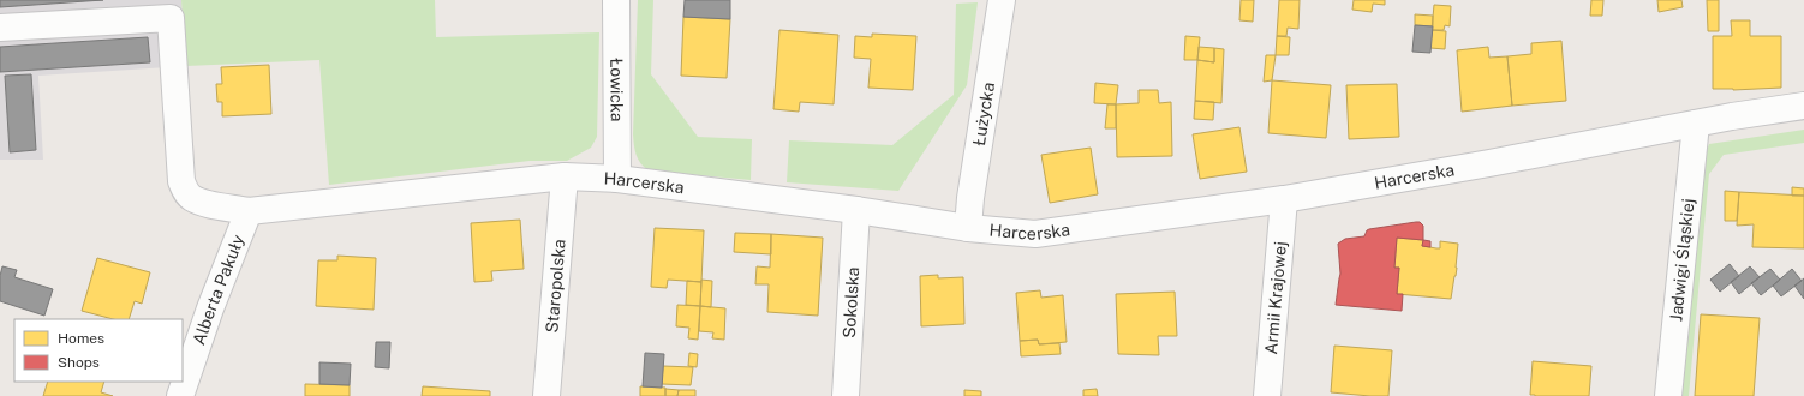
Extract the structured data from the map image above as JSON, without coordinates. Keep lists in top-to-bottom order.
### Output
{
  "streets": {
    "street": [
      "Łowicka",
      "Łużycka",
      "Harcerska",
      "Jadwigi Śląskiej",
      "Staropolska",
      "Alberta Pakuły",
      "Armii Krajowej",
      "Sokolska"
    ]
  },
  "crossings": [
    ["Łowicka", "Harcerska"],
    ["Łużycka", "Harcerska"],
    ["Harcerska", "Jadwigi Śląskiej"],
    ["Harcerska", "Staropolska"],
    ["Harcerska", "Alberta Pakuły"],
    ["Harcerska", "Armii Krajowej"],
    ["Harcerska", "Sokolska"]
  ],
  "legend": ["Homes", "Shops"]
}
